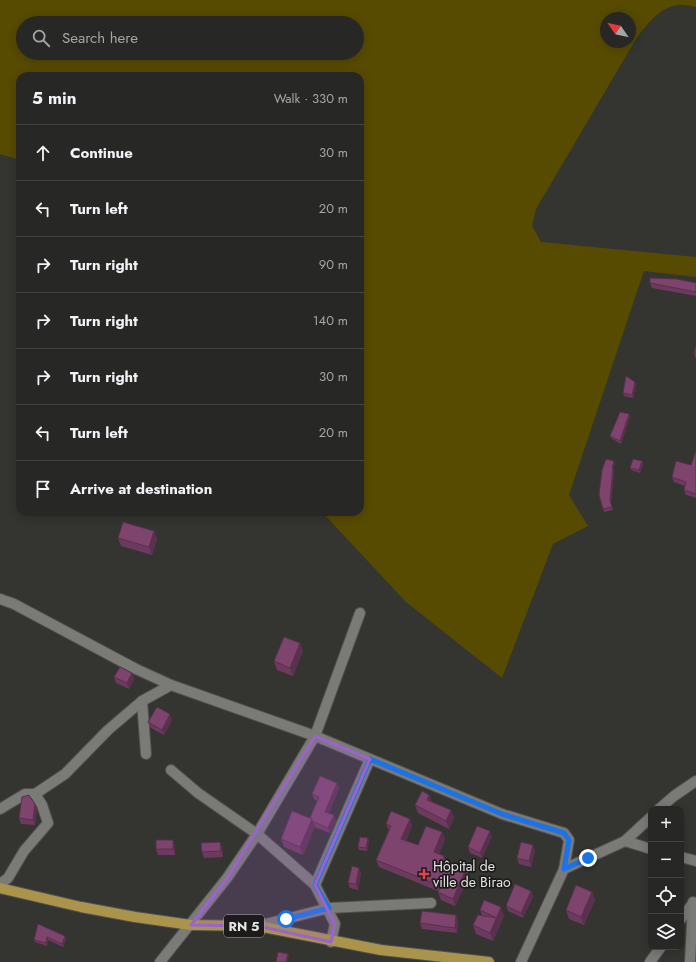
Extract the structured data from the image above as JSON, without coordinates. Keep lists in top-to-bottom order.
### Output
{
  "streets": {
    "main road": ["RN 5"]
  },
  "places": {
    "health": ["Hôpital de ville de Birao"]
  },
  "north": "top left",
  "page": {
    "search": "Search here",
    "heading": ["5 min", "Walk · 330 m"],
    "list": [
      ["Continue", "30 m"],
      ["Turn left", "20 m"],
      ["Turn right", "90 m"],
      ["Turn right", "140 m"],
      ["Turn right", "30 m"],
      ["Turn left", "20 m"],
      "Arrive at destination"
    ],
    "map_buttons": ["+", "−"]
  }
}
